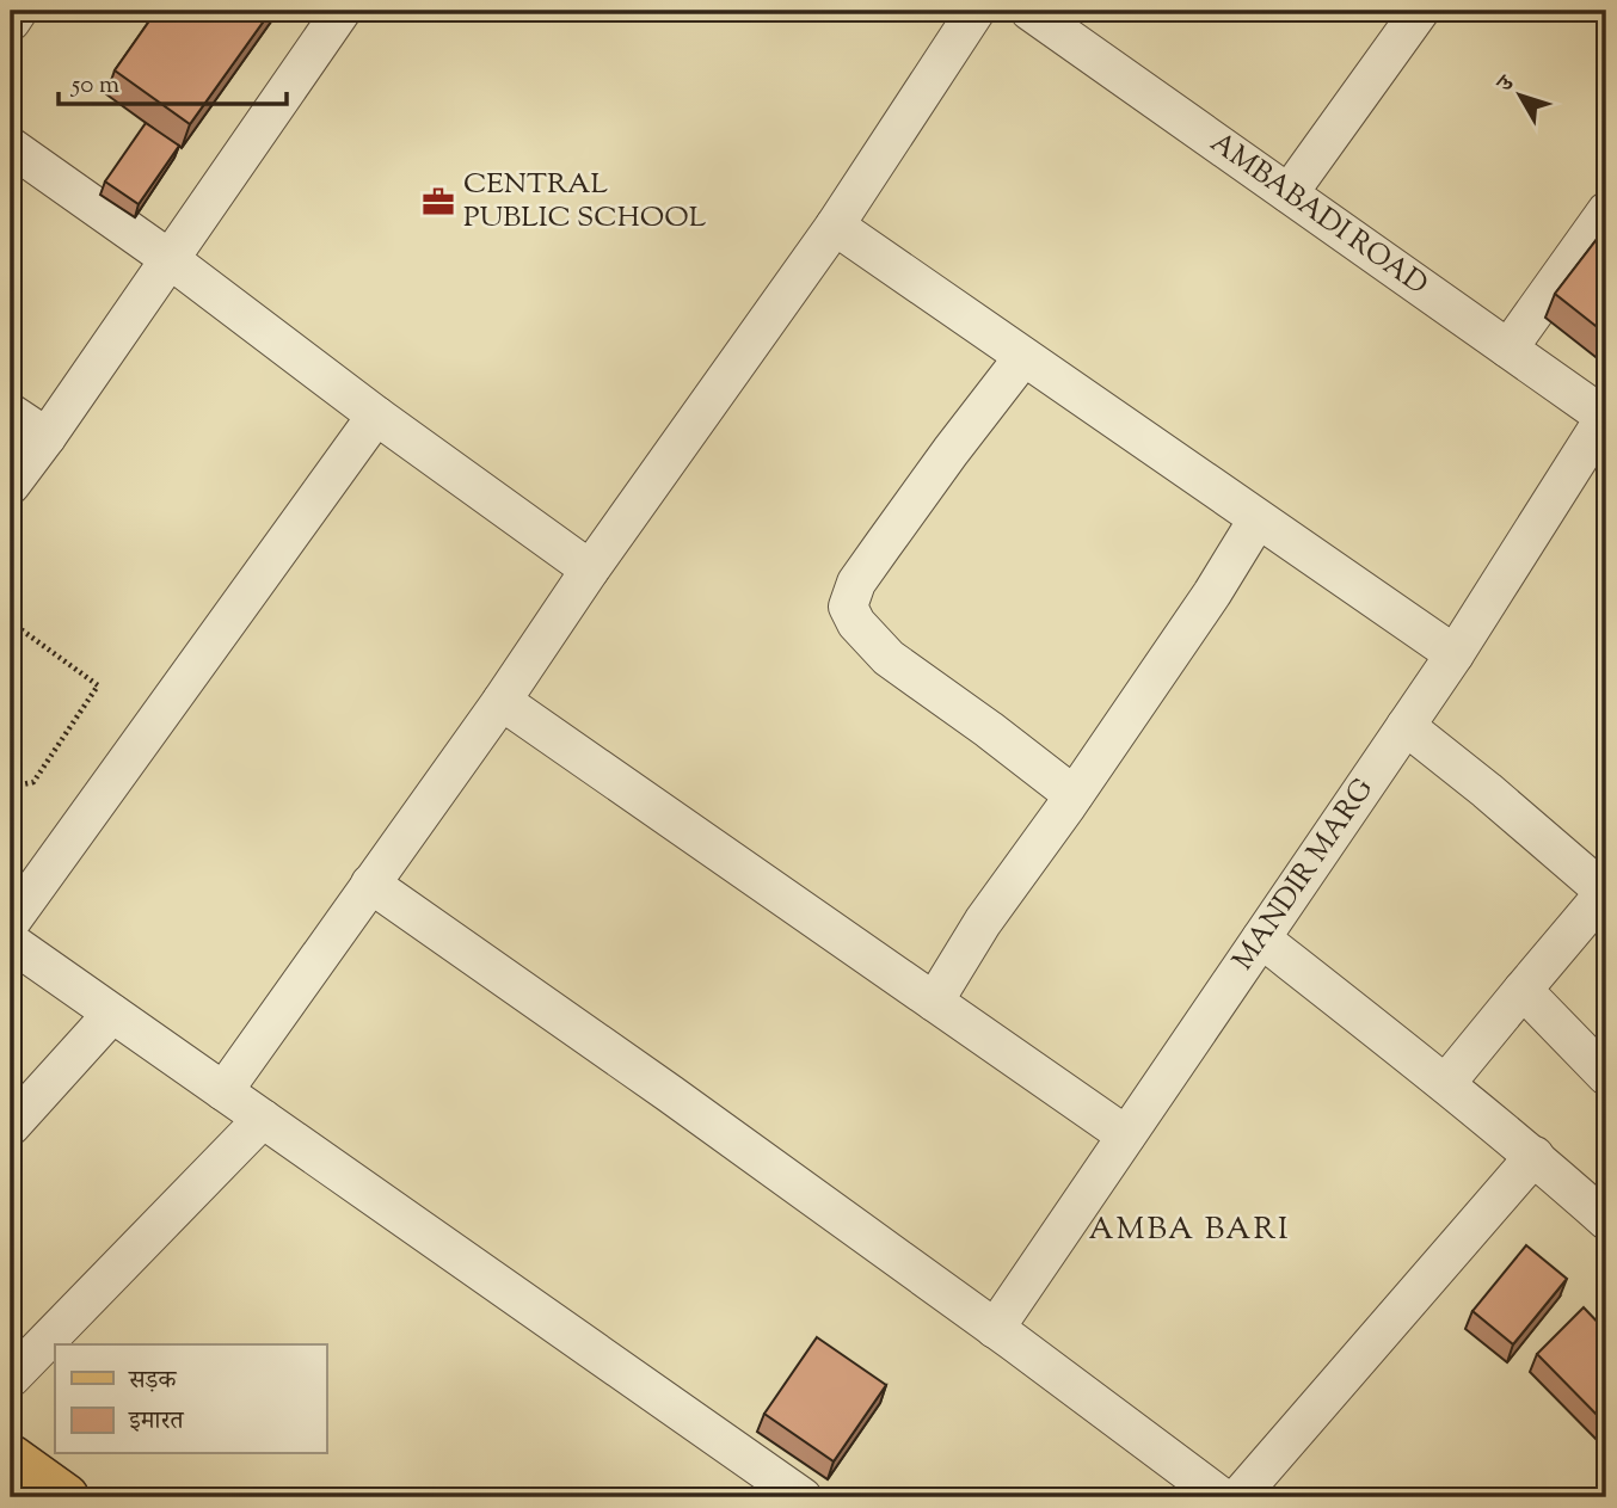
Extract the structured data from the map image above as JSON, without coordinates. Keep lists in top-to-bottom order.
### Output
{
  "streets": {
    "street": ["AMBABADI ROAD", "MANDIR MARG"]
  },
  "crossings": [
    ["AMBABADI ROAD", "MANDIR MARG"]
  ],
  "districts": ["AMBA BARI"],
  "places": {
    "office": ["CENTRAL PUBLIC SCHOOL"]
  },
  "legend": ["सड़क", "इमारत"],
  "scale_bar": "50 m",
  "north": "top left"
}
